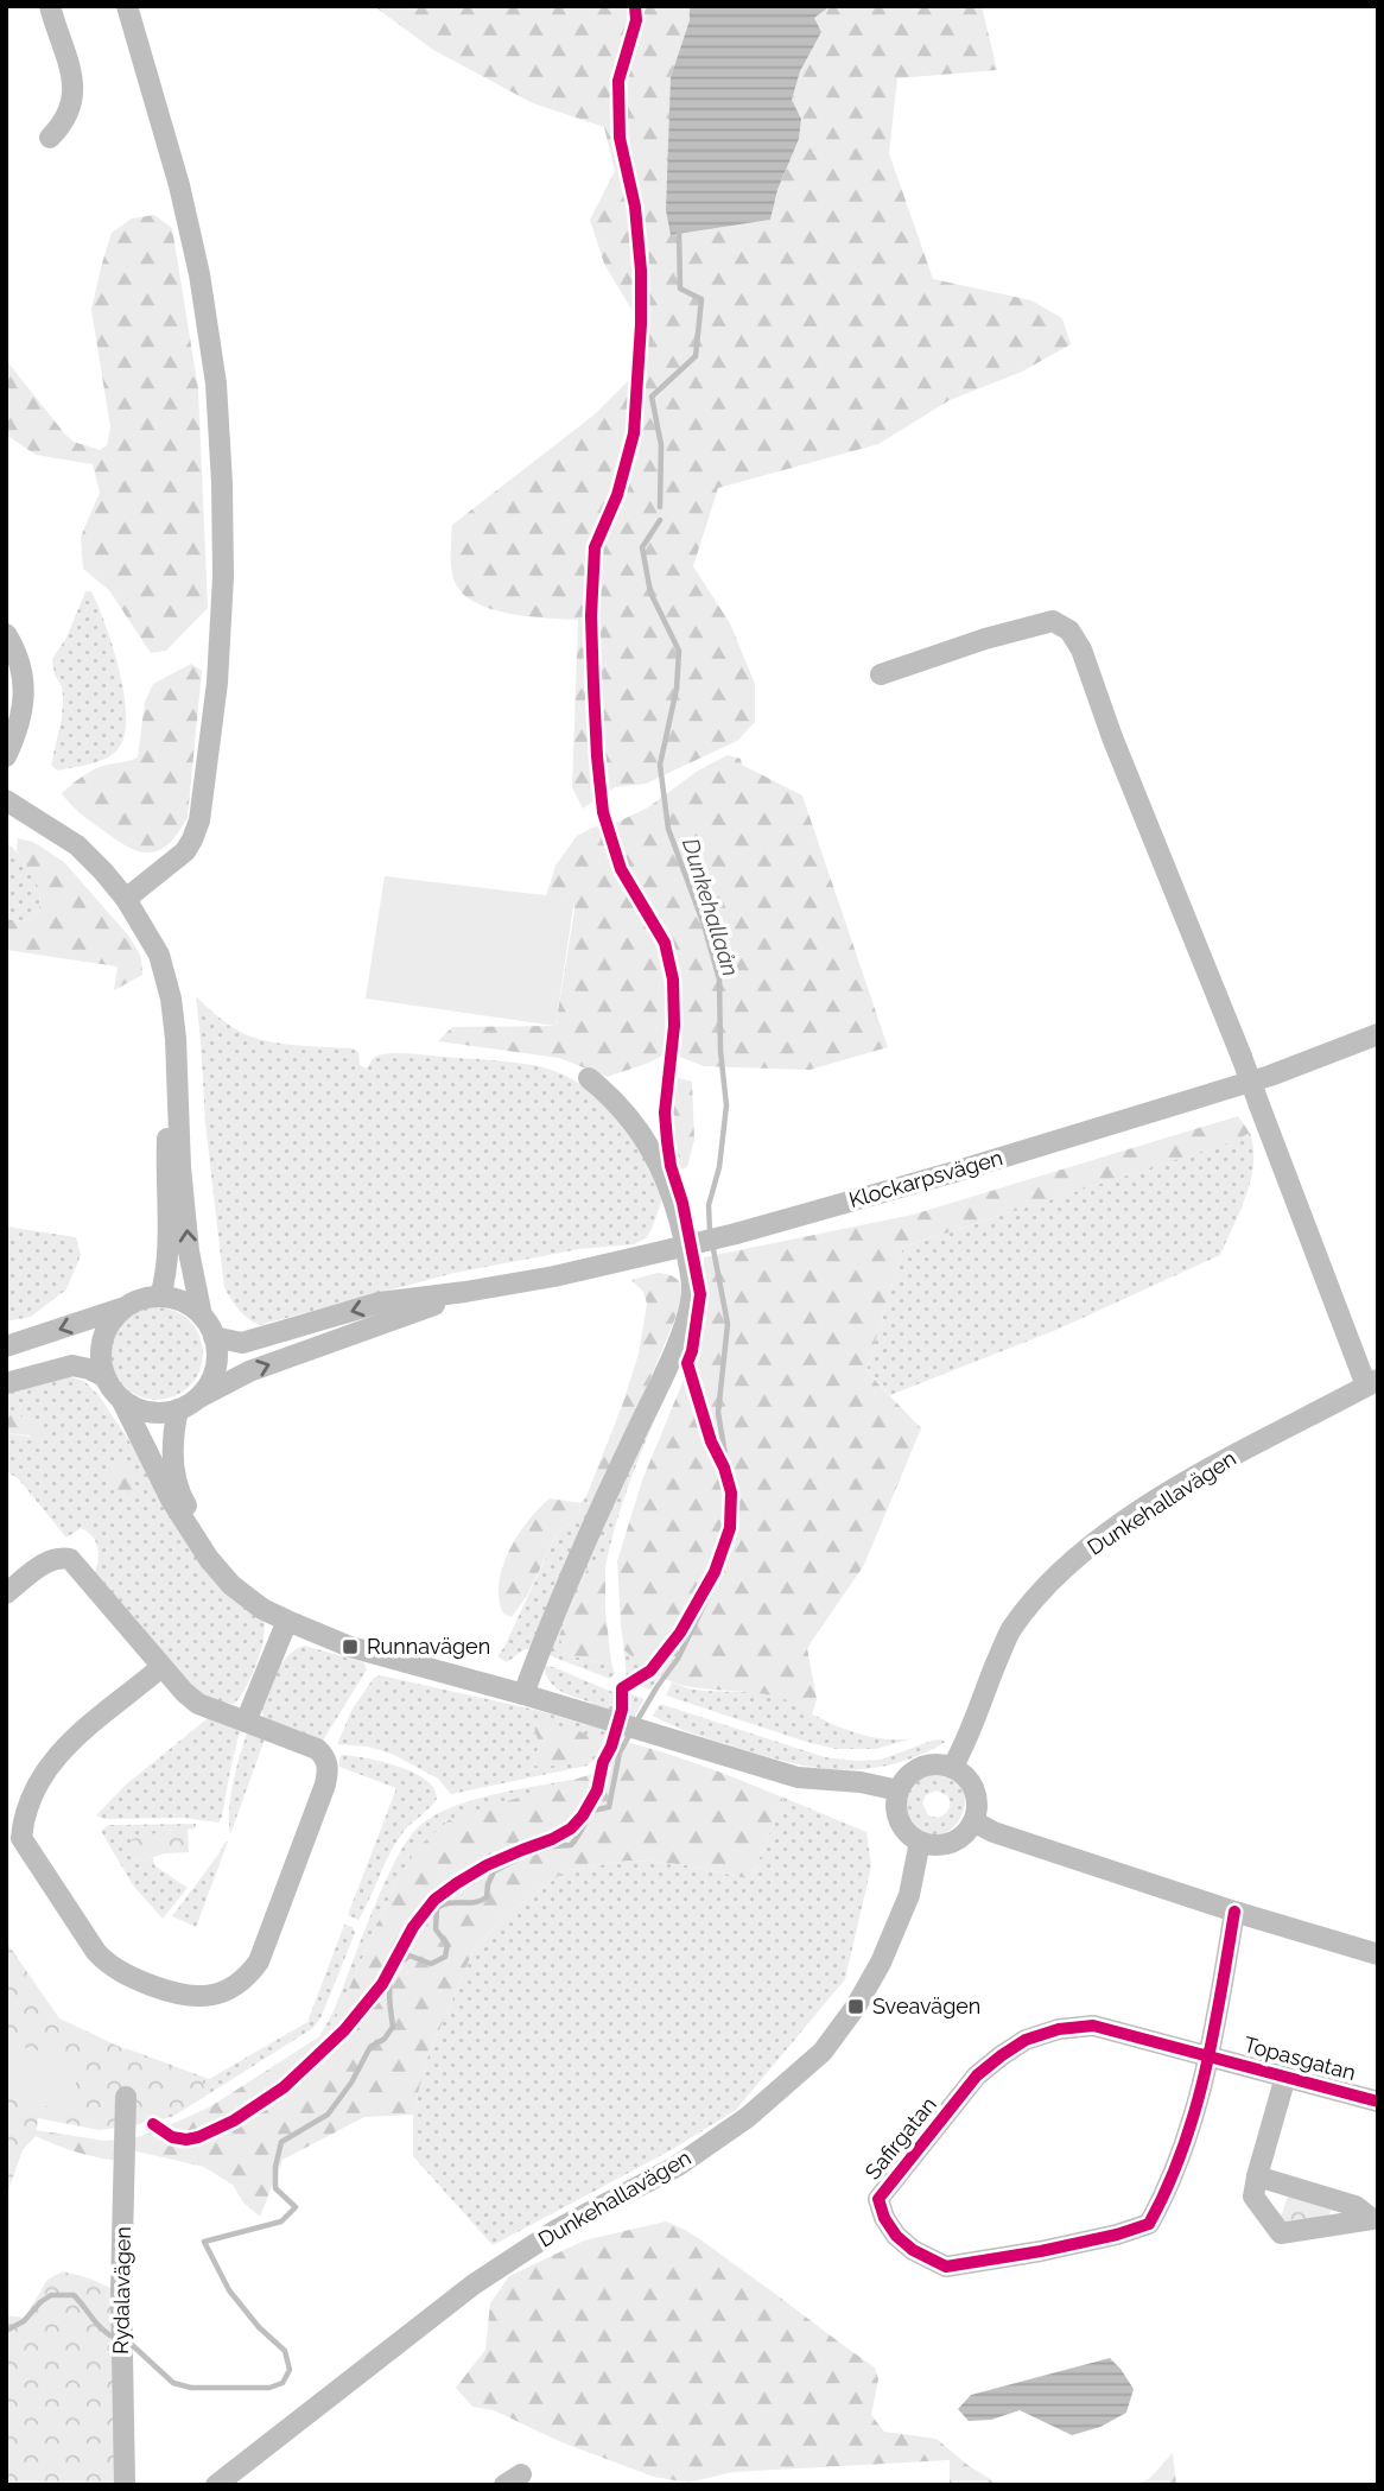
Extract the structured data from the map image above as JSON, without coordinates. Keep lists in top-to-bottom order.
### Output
{
  "streets": {
    "street": [
      "Klockarpsvägen",
      "Dunkehallavägen",
      "Topasgatan",
      "Safirgatan",
      "Rydalavägen"
    ]
  },
  "crossings": [
    ["Topasgatan", "Safirgatan"]
  ],
  "water": ["Dunkehallaån"],
  "places": {
    "transit": ["Runnavägen", "Sveavägen"]
  }
}
